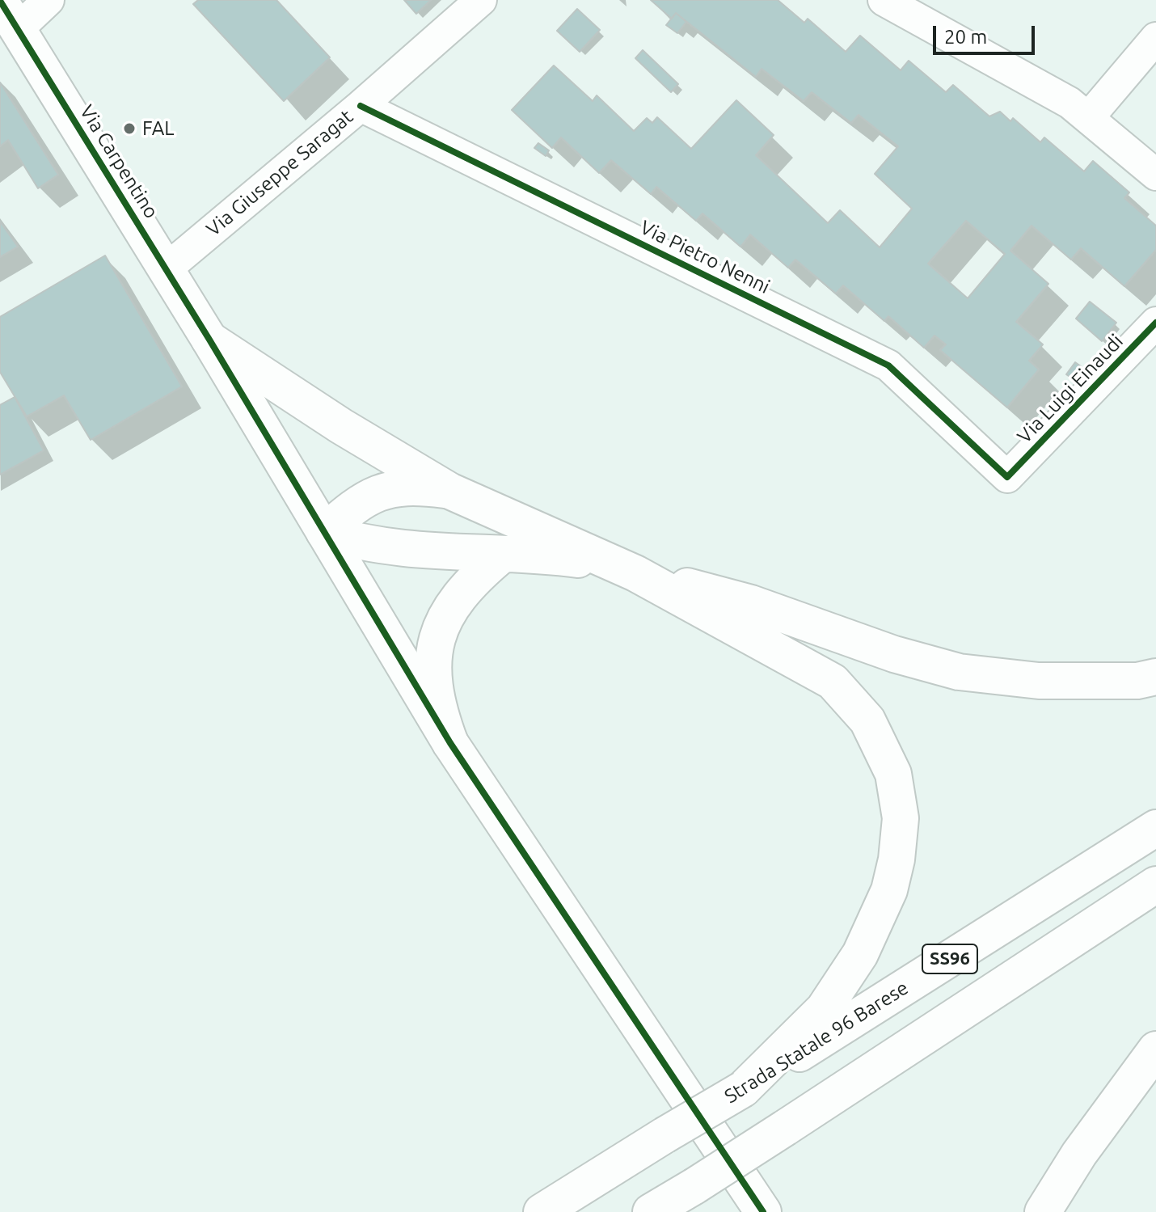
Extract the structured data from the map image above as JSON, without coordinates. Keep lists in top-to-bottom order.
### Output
{
  "streets": {
    "main road": ["Via Carpentino", "SS96", "Strada Statale 96 Barese"],
    "street": ["Via Giuseppe Saragat", "Via Pietro Nenni", "Via Luigi Einaudi"]
  },
  "crossings": [
    ["Via Carpentino", "Via Giuseppe Saragat"],
    ["Via Giuseppe Saragat", "Via Pietro Nenni"],
    ["Via Pietro Nenni", "Via Luigi Einaudi"]
  ],
  "places": ["FAL"],
  "scale_bar": "20 m"
}
